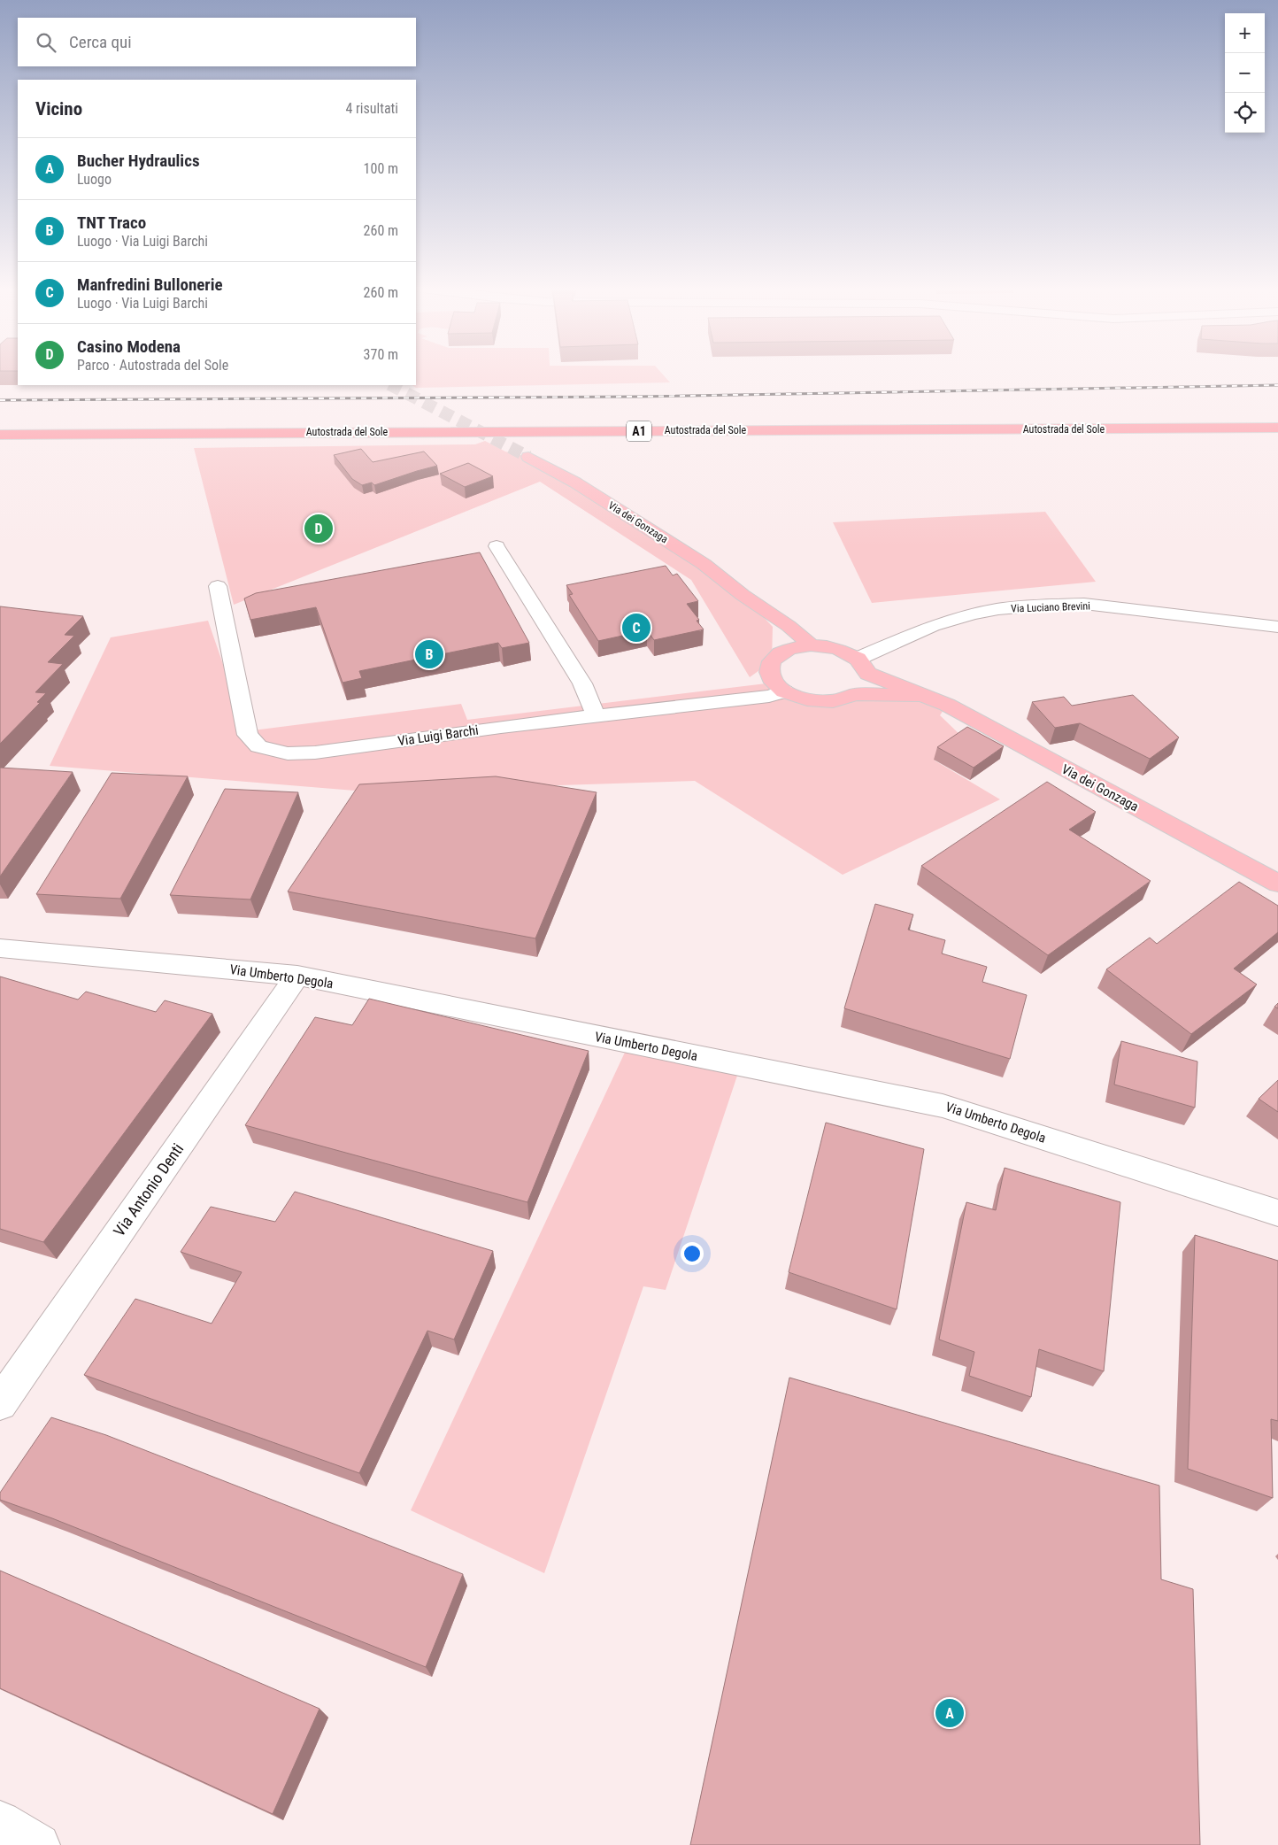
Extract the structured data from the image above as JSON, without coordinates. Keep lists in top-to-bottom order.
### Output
{
  "streets": {
    "highway": ["Autostrada del Sole", "A1"],
    "main road": ["Via dei Gonzaga"],
    "street": [
      "Via Luciano Brevini",
      "Via Luigi Barchi",
      "Via Umberto Degola",
      "Via Antonio Denti"
    ]
  },
  "crossings": [
    ["Via dei Gonzaga", "Via Luciano Brevini"],
    ["Via dei Gonzaga", "Via Luigi Barchi"],
    ["Via Umberto Degola", "Via Antonio Denti"]
  ],
  "page": {
    "map_buttons": ["+", "−"],
    "search": "Cerca qui",
    "heading": ["Vicino", "4 risultati"],
    "list": [
      {
        "mark": "A",
        "name": "Bucher Hydraulics",
        "note": "Luogo",
        "value": "100 m"
      },
      {
        "mark": "B",
        "name": "TNT Traco",
        "note": "Luogo · Via Luigi Barchi",
        "value": "260 m"
      },
      {
        "mark": "C",
        "name": "Manfredini Bullonerie",
        "note": "Luogo · Via Luigi Barchi",
        "value": "260 m"
      },
      {
        "mark": "D",
        "name": "Casino Modena",
        "note": "Parco · Autostrada del Sole",
        "value": "370 m"
      }
    ],
    "pins": [
      "D",
      "C",
      "B",
      "A"
    ]
  }
}
